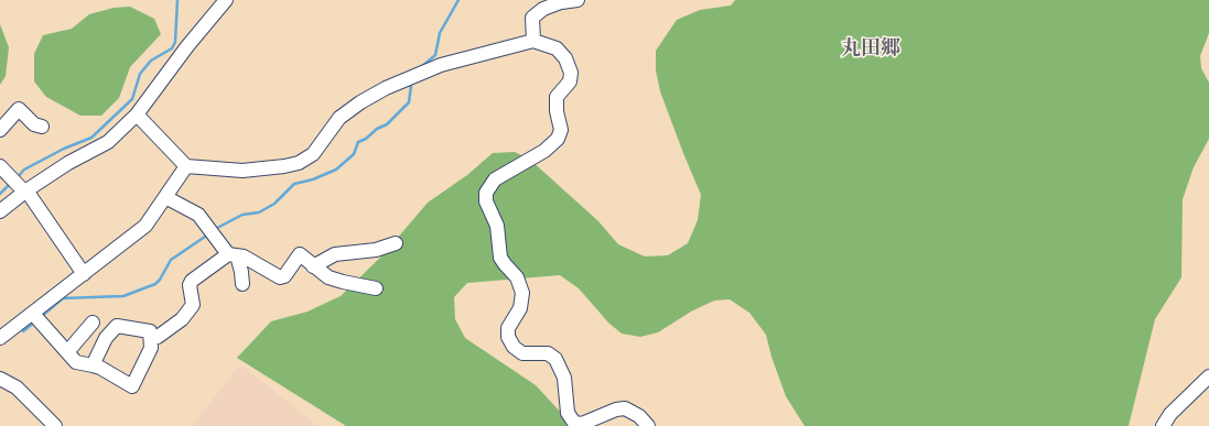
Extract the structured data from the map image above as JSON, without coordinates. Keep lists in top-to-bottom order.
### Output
{
  "districts": ["丸田郷"]
}
